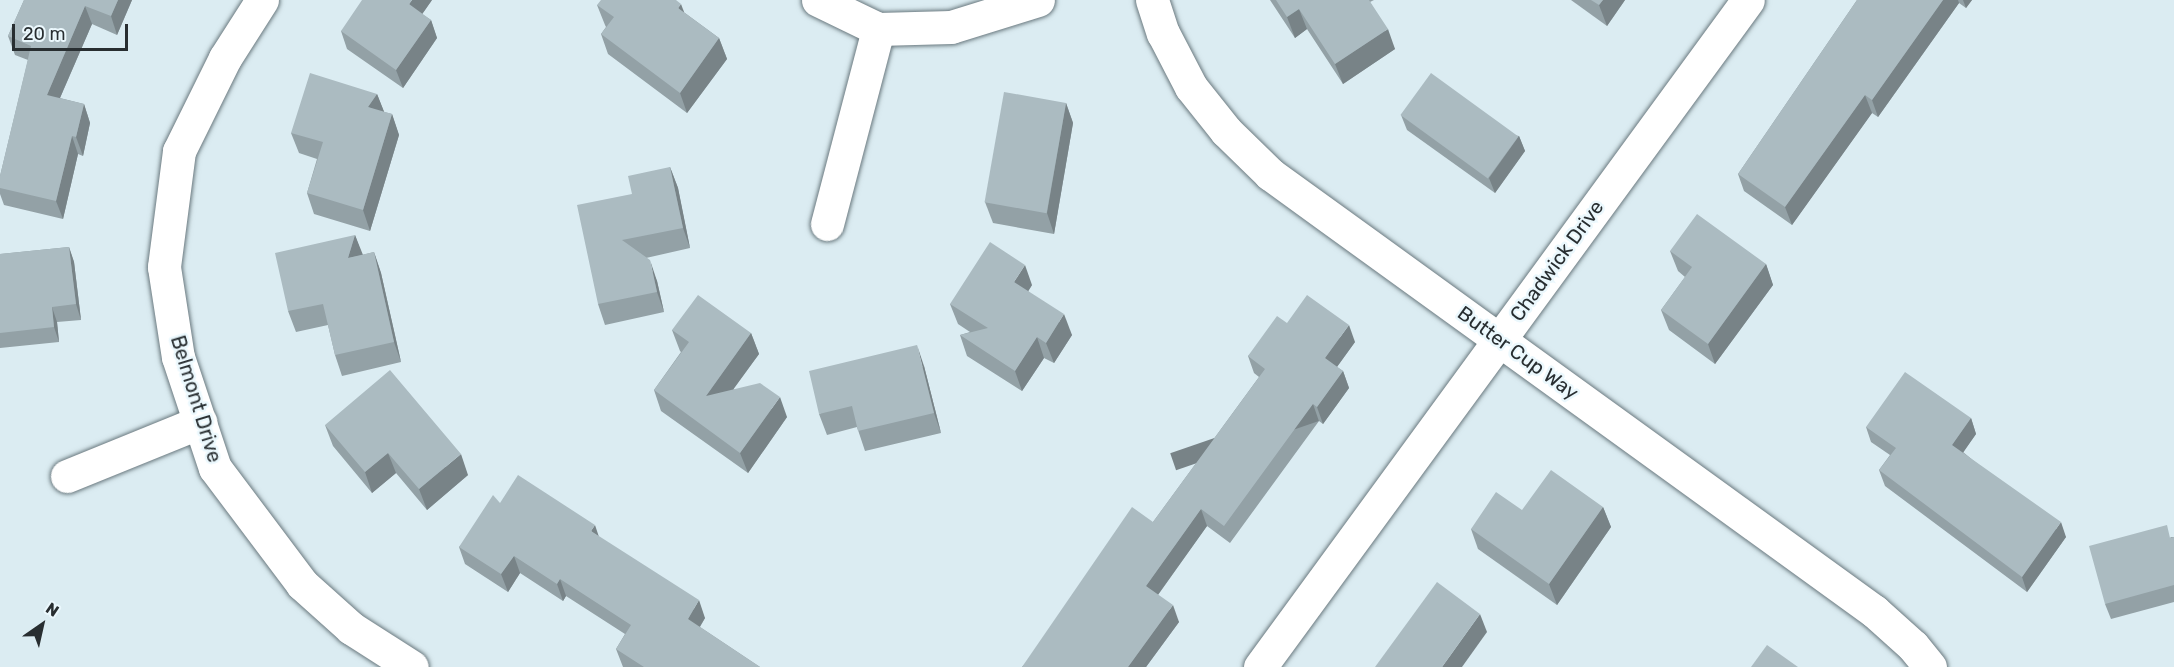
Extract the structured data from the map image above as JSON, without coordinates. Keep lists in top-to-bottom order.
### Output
{
  "streets": {
    "street": ["Chadwick Drive", "Butter Cup Way", "Belmont Drive"]
  },
  "crossings": [
    ["Chadwick Drive", "Butter Cup Way"]
  ],
  "scale_bar": "20 m",
  "north": "top right"
}
